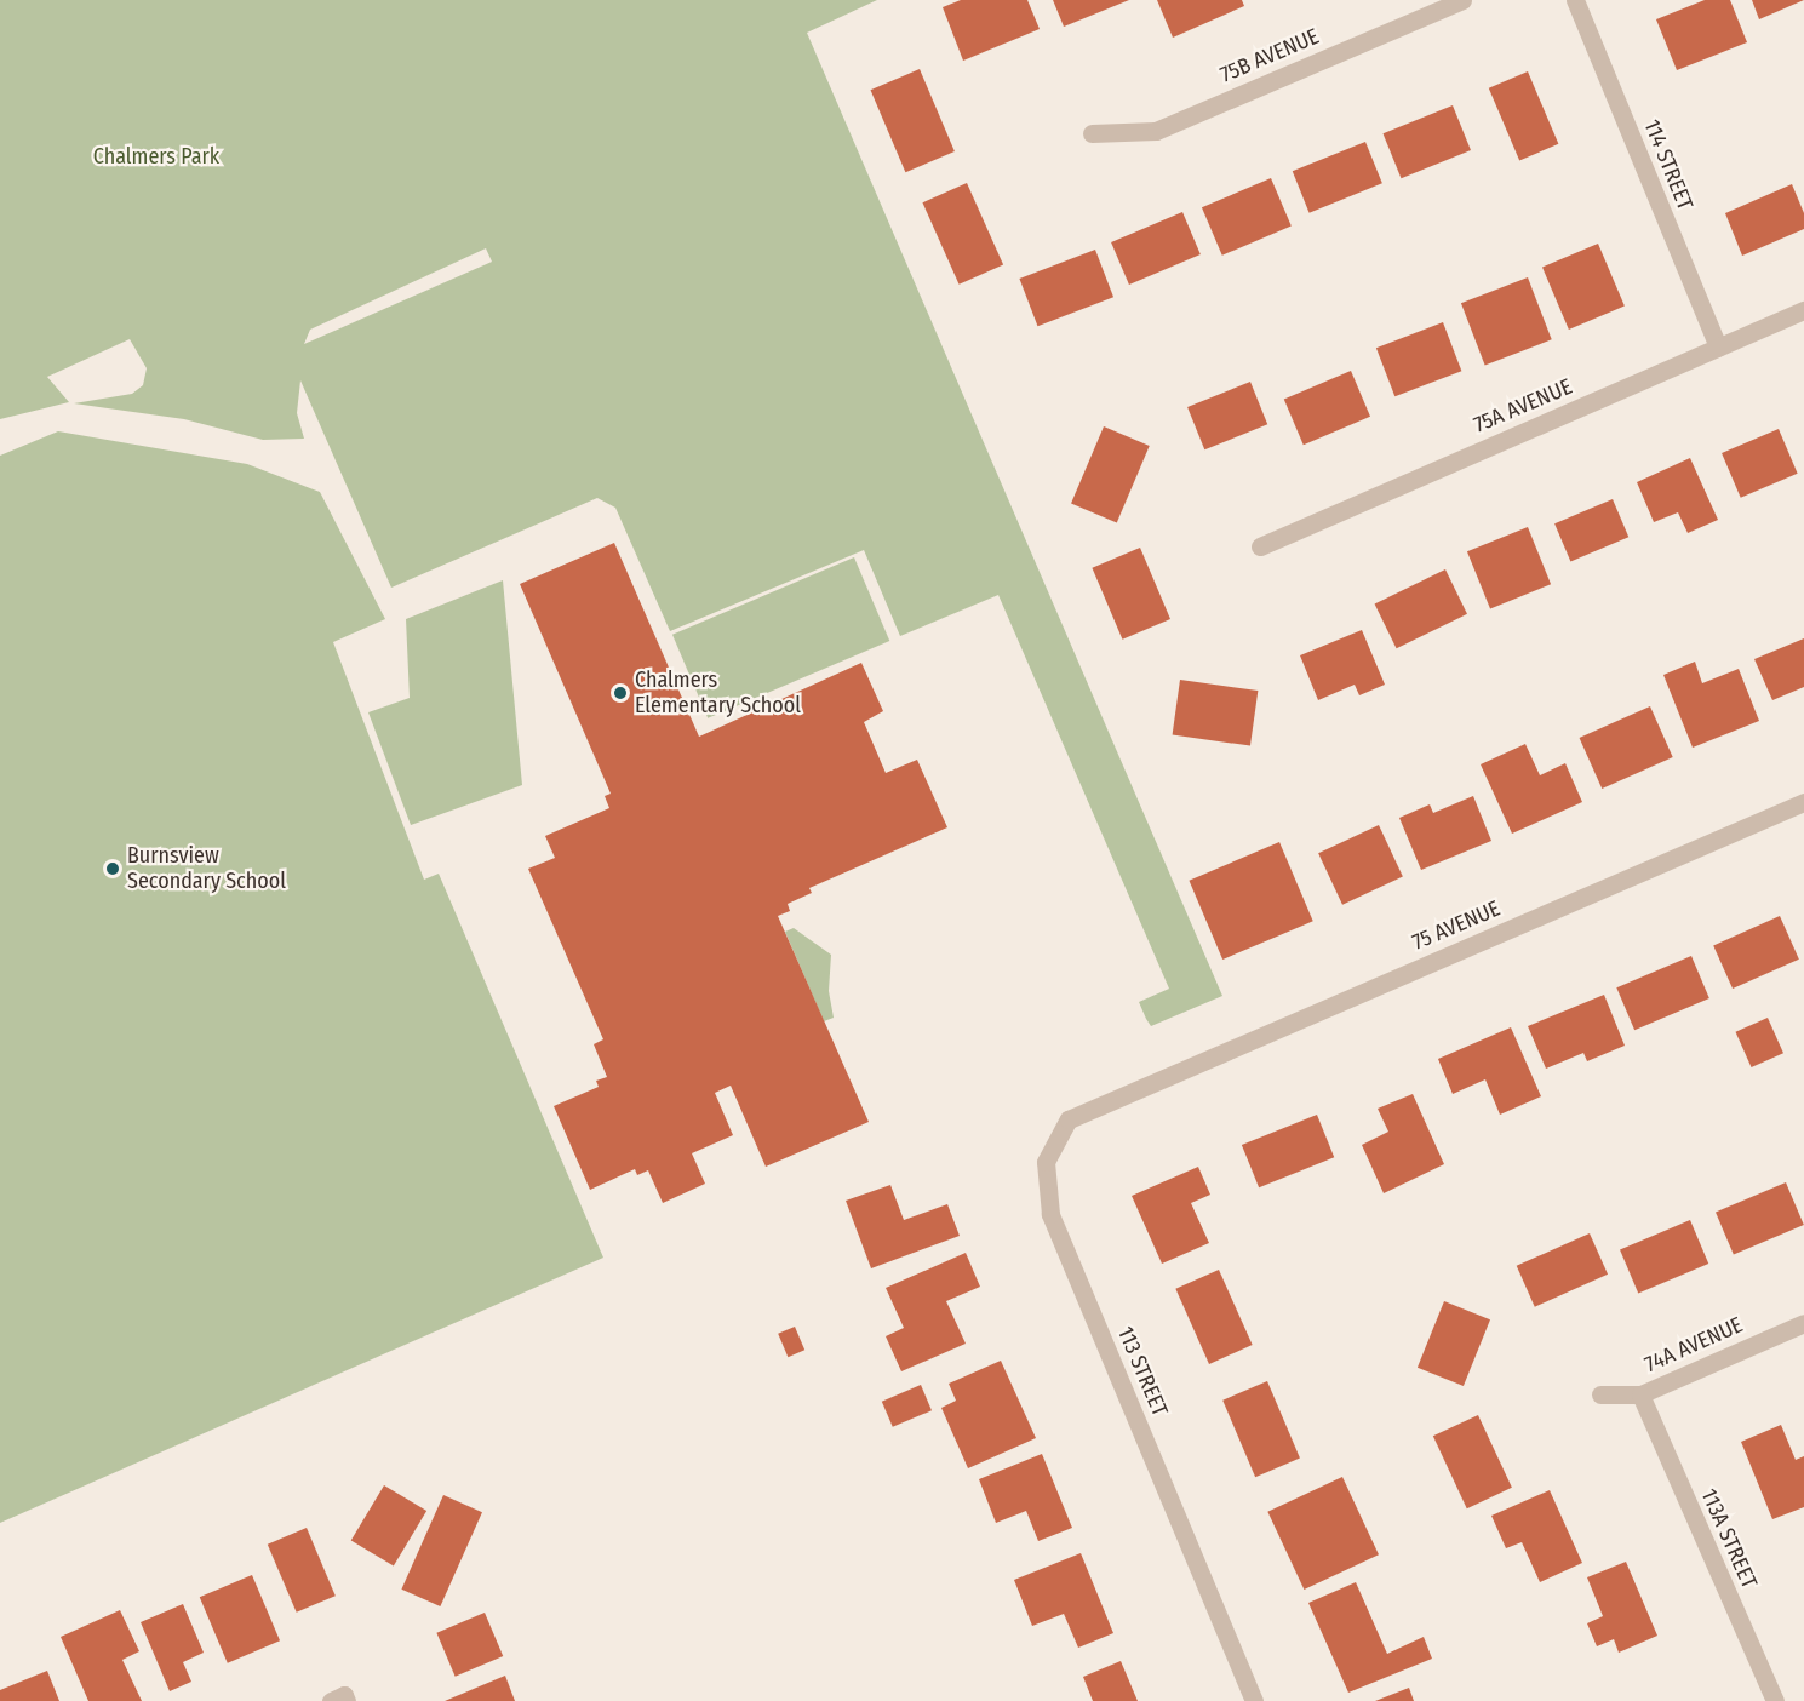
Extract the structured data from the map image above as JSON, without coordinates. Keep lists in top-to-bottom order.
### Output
{
  "streets": {
    "street": [
      "75B AVENUE",
      "114 STREET",
      "75A AVENUE",
      "75 AVENUE",
      "74A AVENUE",
      "113 STREET",
      "113A STREET"
    ]
  },
  "crossings": [
    ["114 STREET", "75A AVENUE"],
    ["75 AVENUE", "113 STREET"],
    ["74A AVENUE", "113A STREET"]
  ],
  "parks": ["Chalmers Park"],
  "places": ["Chalmers Elementary School", "Burnsview Secondary School"]
}
